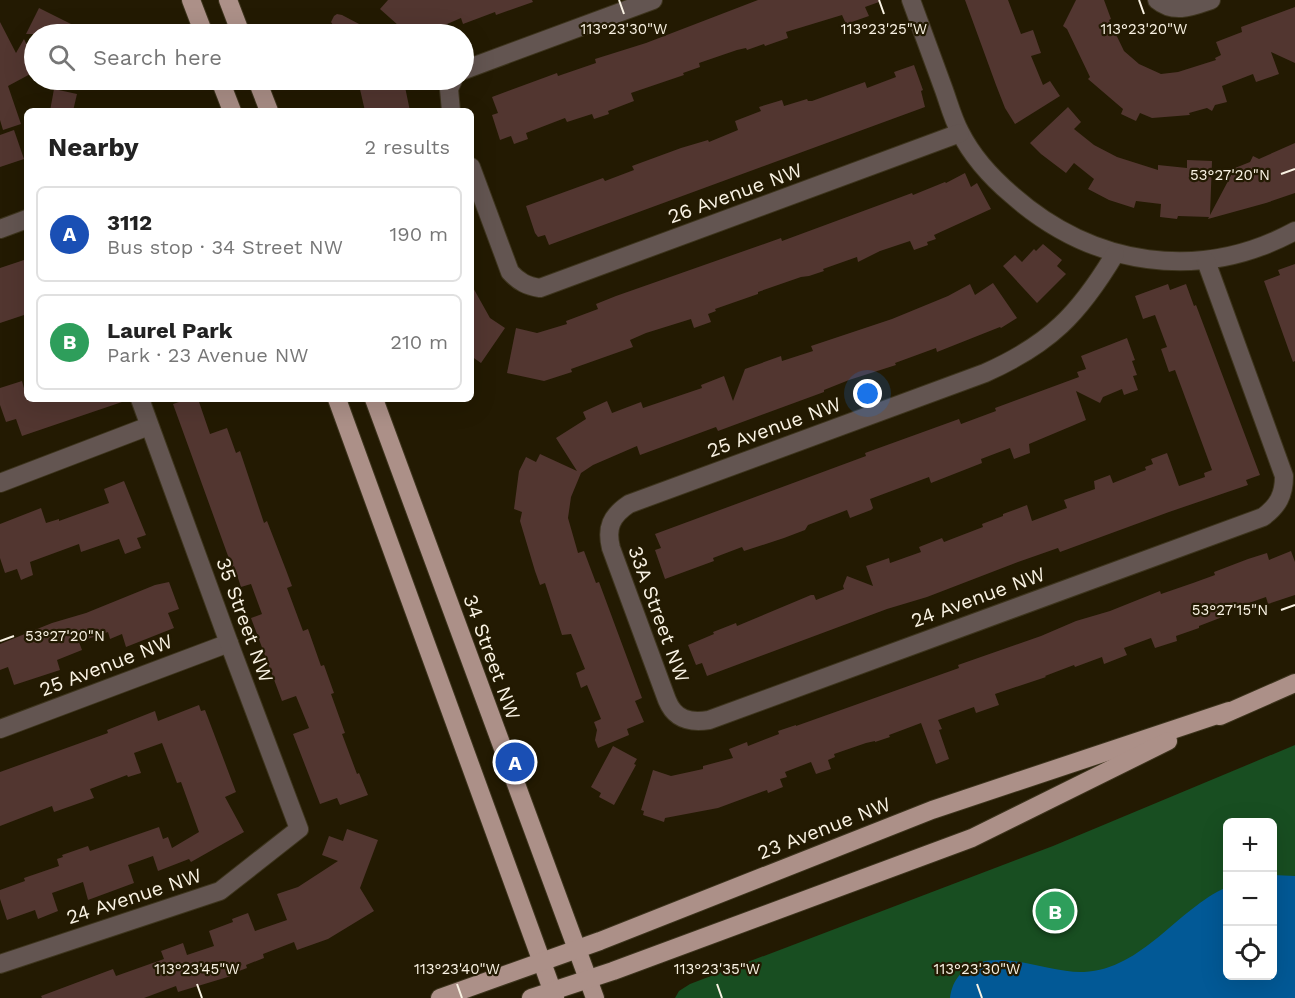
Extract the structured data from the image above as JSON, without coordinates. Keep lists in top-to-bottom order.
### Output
{
  "streets": {
    "main road": ["34 Street NW", "23 Avenue NW"],
    "street": [
      "26 Avenue NW",
      "25 Avenue NW",
      "24 Avenue NW",
      "33A Street NW",
      "35 Street NW"
    ]
  },
  "crossings": [
    ["25 Avenue NW", "33A Street NW"],
    ["25 Avenue NW", "35 Street NW"],
    ["24 Avenue NW", "33A Street NW"],
    ["24 Avenue NW", "35 Street NW"],
    ["34 Street NW", "23 Avenue NW"]
  ],
  "page": {
    "search": "Search here",
    "heading": ["Nearby", "2 results"],
    "list": [
      {
        "mark": "A",
        "name": "3112",
        "note": "Bus stop · 34 Street NW",
        "value": "190 m"
      },
      {
        "mark": "B",
        "name": "Laurel Park",
        "note": "Park · 23 Avenue NW",
        "value": "210 m"
      }
    ],
    "pins": ["A", "B"],
    "map_buttons": ["+", "−"]
  },
  "coordinates": [
    "113°23'30\"W",
    "113°23'25\"W",
    "113°23'20\"W",
    "53°27'20\"N",
    "53°27'15\"N",
    "113°23'45\"W",
    "113°23'40\"W",
    "113°23'35\"W"
  ]
}
